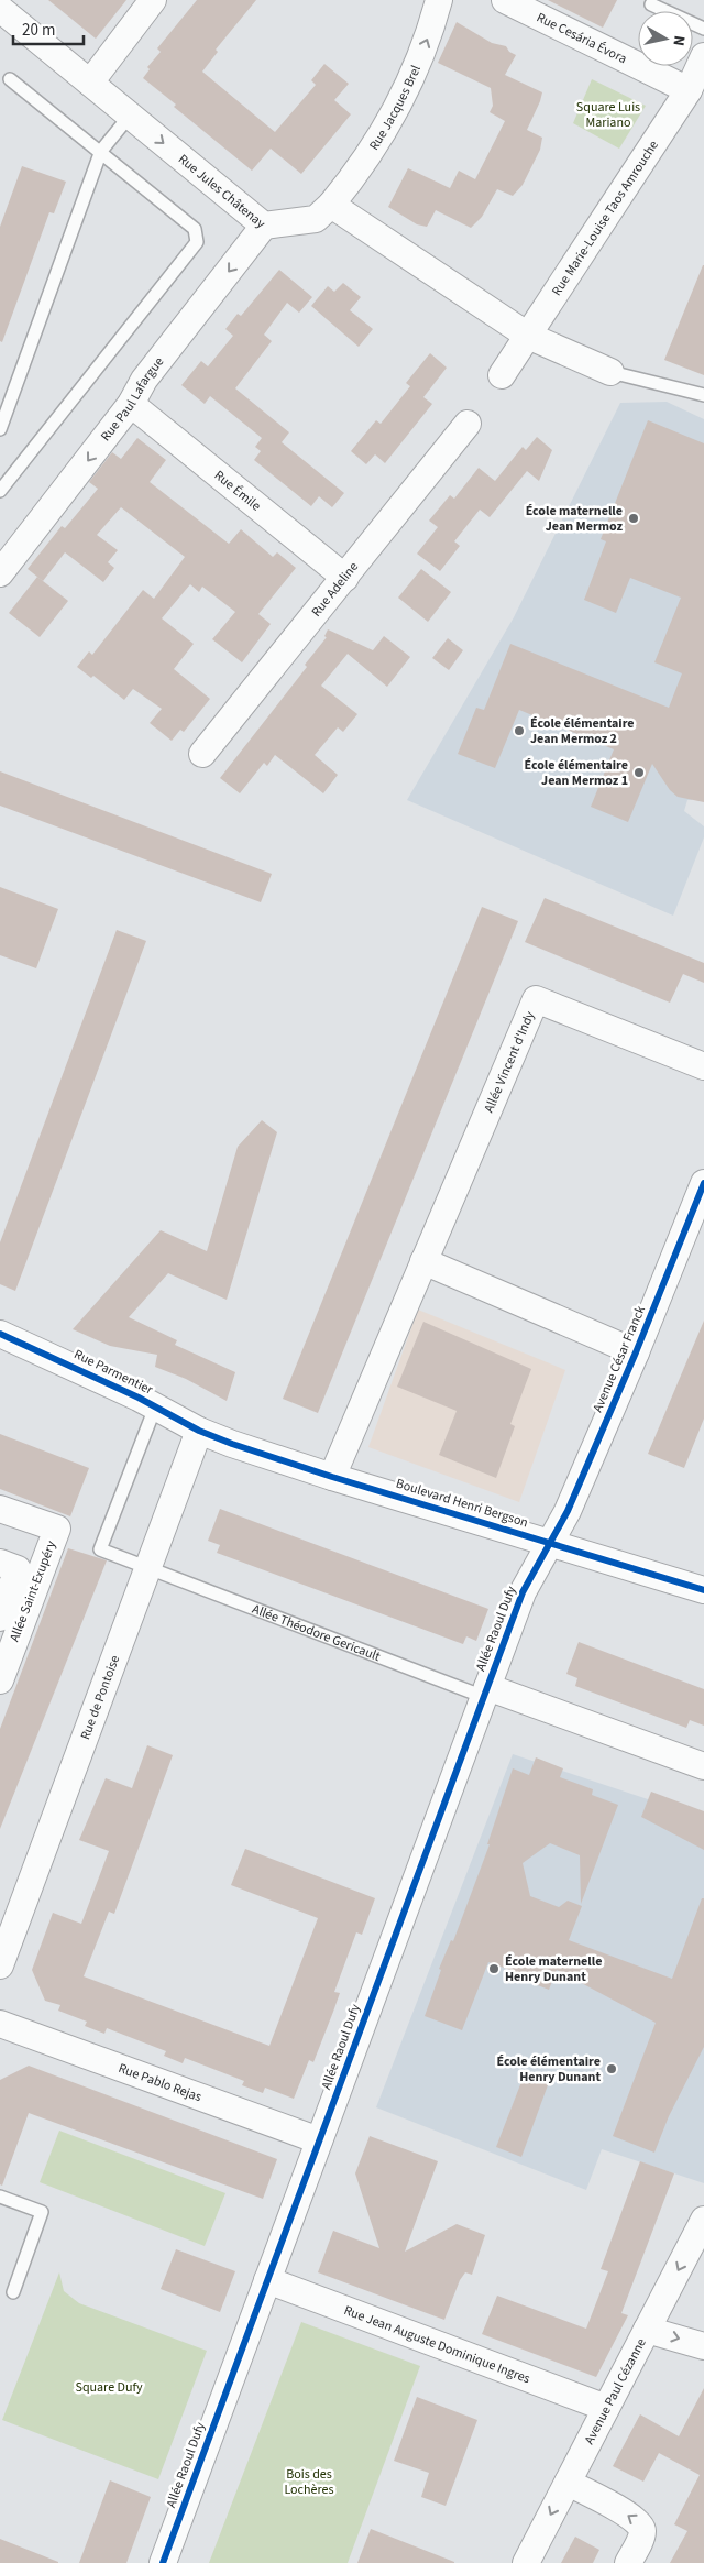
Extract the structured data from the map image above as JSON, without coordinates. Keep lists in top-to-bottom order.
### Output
{
  "streets": {
    "street": [
      "Rue Cesária Évora",
      "Rue Jacques Brel",
      "Rue Jules Châtenay",
      "Rue Marie-Louise Taos Amrouche",
      "Rue Paul Lafargue",
      "Rue Émile",
      "Rue Adeline",
      "Allée Vincent d'Indy",
      "Avenue César Franck",
      "Rue Parmentier",
      "Boulevard Henri Bergson",
      "Allée Saint-Exupéry",
      "Allée Raoul Dufy",
      "Allée Théodore Gericault",
      "Rue de Pontoise",
      "Rue Pablo Rejas",
      "Rue Jean Auguste Dominique Ingres",
      "Avenue Paul Cézanne"
    ]
  },
  "crossings": [
    ["Rue Cesária Évora", "Rue Marie-Louise Taos Amrouche"],
    ["Rue Jacques Brel", "Rue Jules Châtenay"],
    ["Rue Jules Châtenay", "Rue Paul Lafargue"],
    ["Rue Paul Lafargue", "Rue Émile"],
    ["Rue Émile", "Rue Adeline"],
    ["Allée Vincent d'Indy", "Boulevard Henri Bergson"],
    ["Avenue César Franck", "Boulevard Henri Bergson"],
    ["Avenue César Franck", "Allée Raoul Dufy"],
    ["Rue Parmentier", "Boulevard Henri Bergson"],
    ["Rue Parmentier", "Allée Théodore Gericault"],
    ["Rue Parmentier", "Rue de Pontoise"],
    ["Boulevard Henri Bergson", "Allée Raoul Dufy"],
    ["Boulevard Henri Bergson", "Rue de Pontoise"],
    ["Allée Raoul Dufy", "Allée Théodore Gericault"],
    ["Allée Raoul Dufy", "Rue Pablo Rejas"],
    ["Allée Raoul Dufy", "Rue Jean Auguste Dominique Ingres"],
    ["Allée Théodore Gericault", "Rue de Pontoise"],
    ["Rue Jean Auguste Dominique Ingres", "Avenue Paul Cézanne"]
  ],
  "one_way": [
    "Rue Jacques Brel",
    "Rue Jules Châtenay",
    "Rue Paul Lafargue",
    "Avenue Paul Cézanne"
  ],
  "parks": ["Square Luis Mariano", "Square Dufy", "Bois des Lochères"],
  "places": [
    "École maternelle Jean Mermoz",
    "École élémentaire Jean Mermoz 2",
    "École élémentaire Jean Mermoz 1",
    "École maternelle Henry Dunant",
    "École élémentaire Henry Dunant"
  ],
  "scale_bar": "20 m",
  "north": "right"
}
